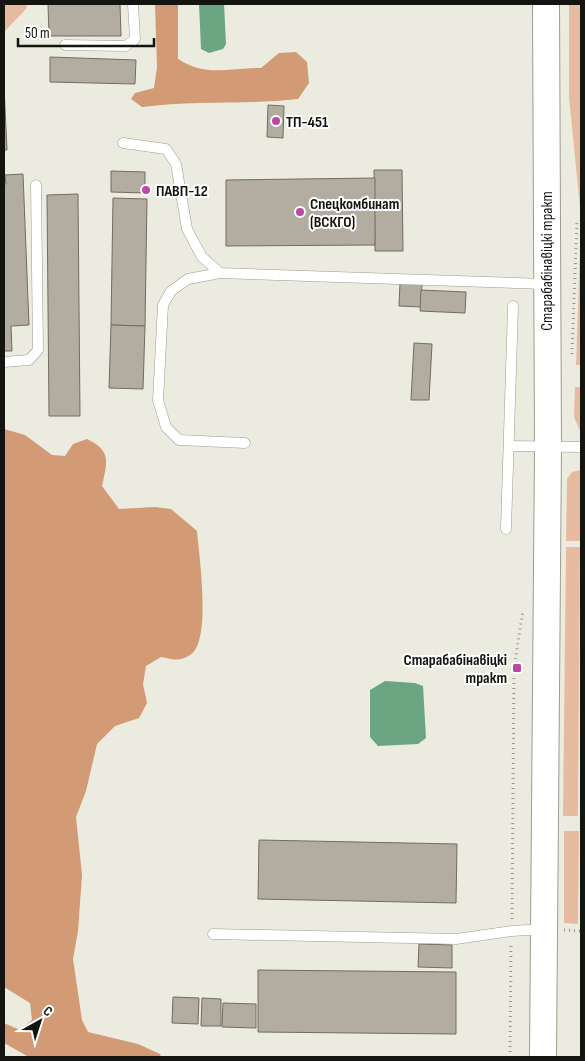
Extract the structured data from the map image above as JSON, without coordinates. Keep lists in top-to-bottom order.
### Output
{
  "streets": {
    "street": ["Старабабінавіцкі тракт"]
  },
  "places": {
    "other": ["ТП-451", "ПАВП-12", "Спецкомбинат (ВСКГО)"],
    "transit": ["Старабабінавіцкі тракт"]
  },
  "scale_bar": "50 m",
  "north": "top right"
}
